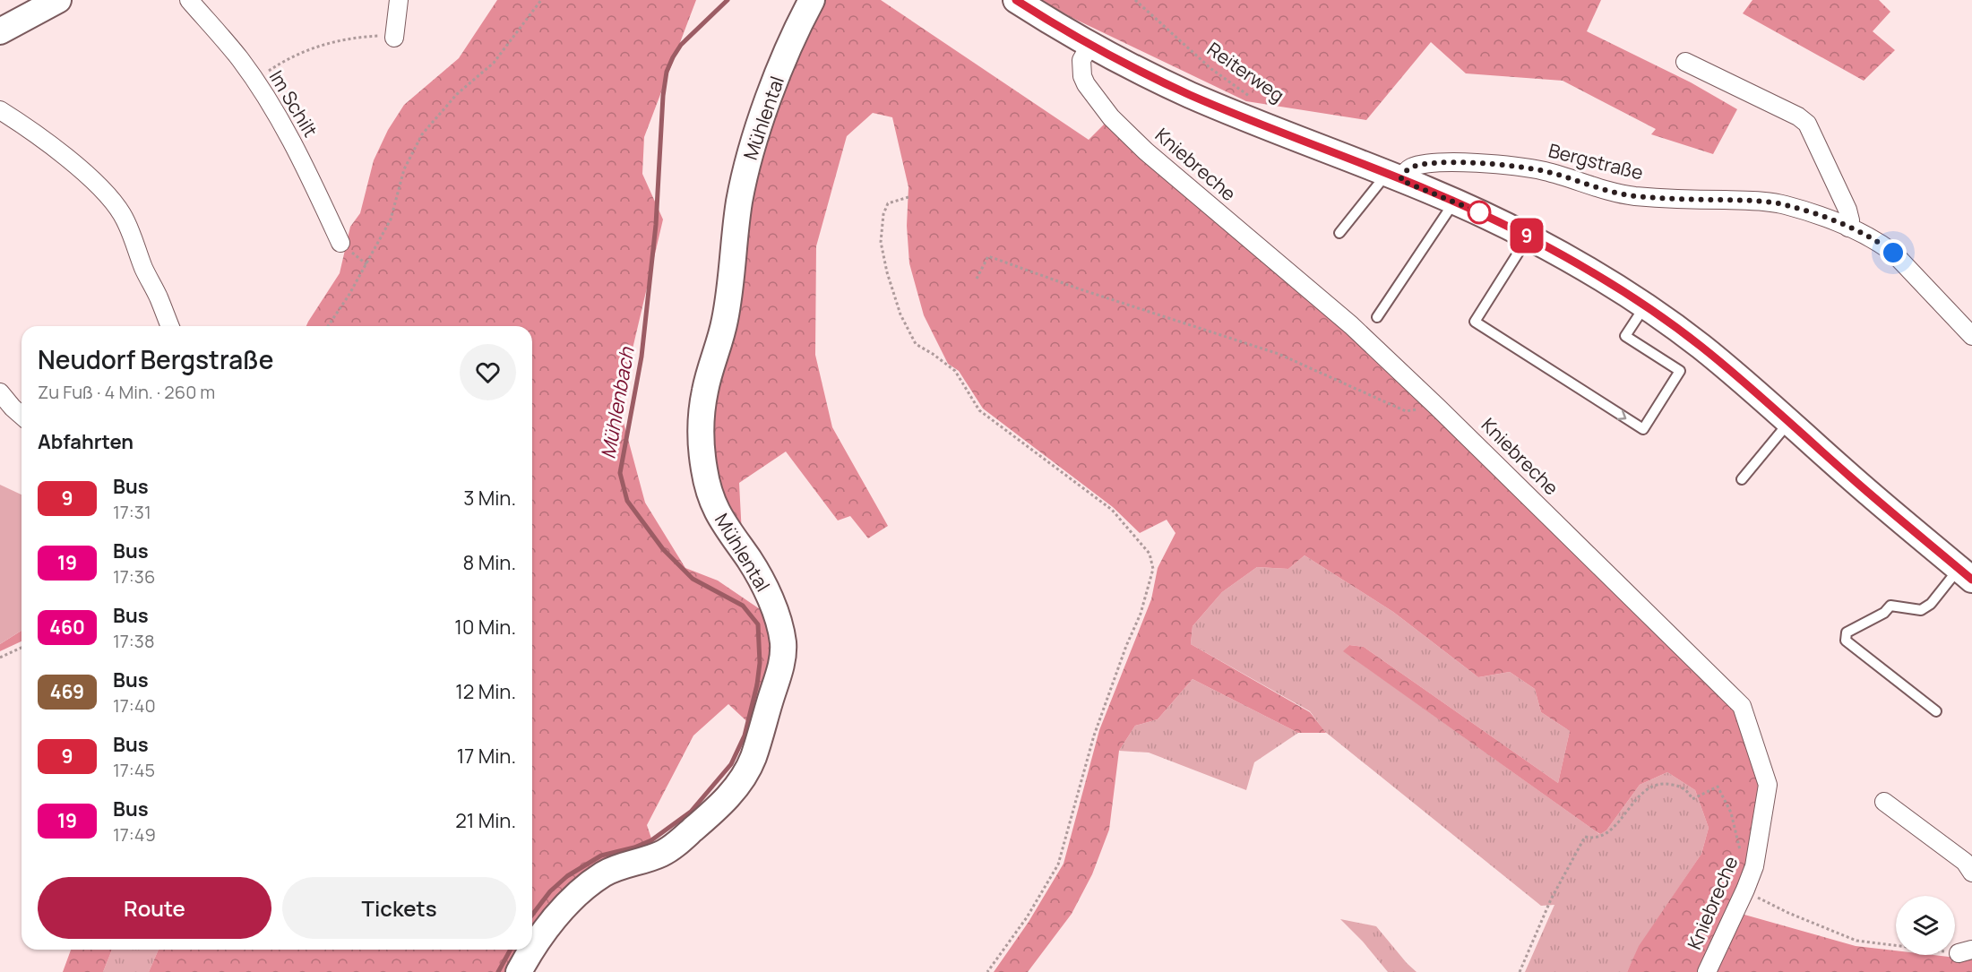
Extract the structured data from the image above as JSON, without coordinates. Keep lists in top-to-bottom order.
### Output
{
  "streets": {
    "street": [
      "Im Schilt",
      "Mühlental",
      "Bergstraße",
      "Kniebreche"
    ],
    "path": ["Reiterweg"]
  },
  "water": ["Mühlenbach"],
  "lines": ["bus line 9"],
  "page": {
    "on_map": "9",
    "heading": [
      ["Neudorf Bergstraße", "Zu Fuß · 4 Min. · 260 m"],
      "Abfahrten"
    ],
    "list": [
      {
        "mark": "9",
        "name": "Bus",
        "note": "17:31",
        "value": "3 Min."
      },
      {
        "mark": "19",
        "name": "Bus",
        "note": "17:36",
        "value": "8 Min."
      },
      {
        "mark": "460",
        "name": "Bus",
        "note": "17:38",
        "value": "10 Min."
      },
      {
        "mark": "469",
        "name": "Bus",
        "note": "17:40",
        "value": "12 Min."
      },
      {
        "mark": "9",
        "name": "Bus",
        "note": "17:45",
        "value": "17 Min."
      },
      {
        "mark": "19",
        "name": "Bus",
        "note": "17:49",
        "value": "21 Min."
      }
    ],
    "buttons": ["Route", "Tickets"]
  }
}
